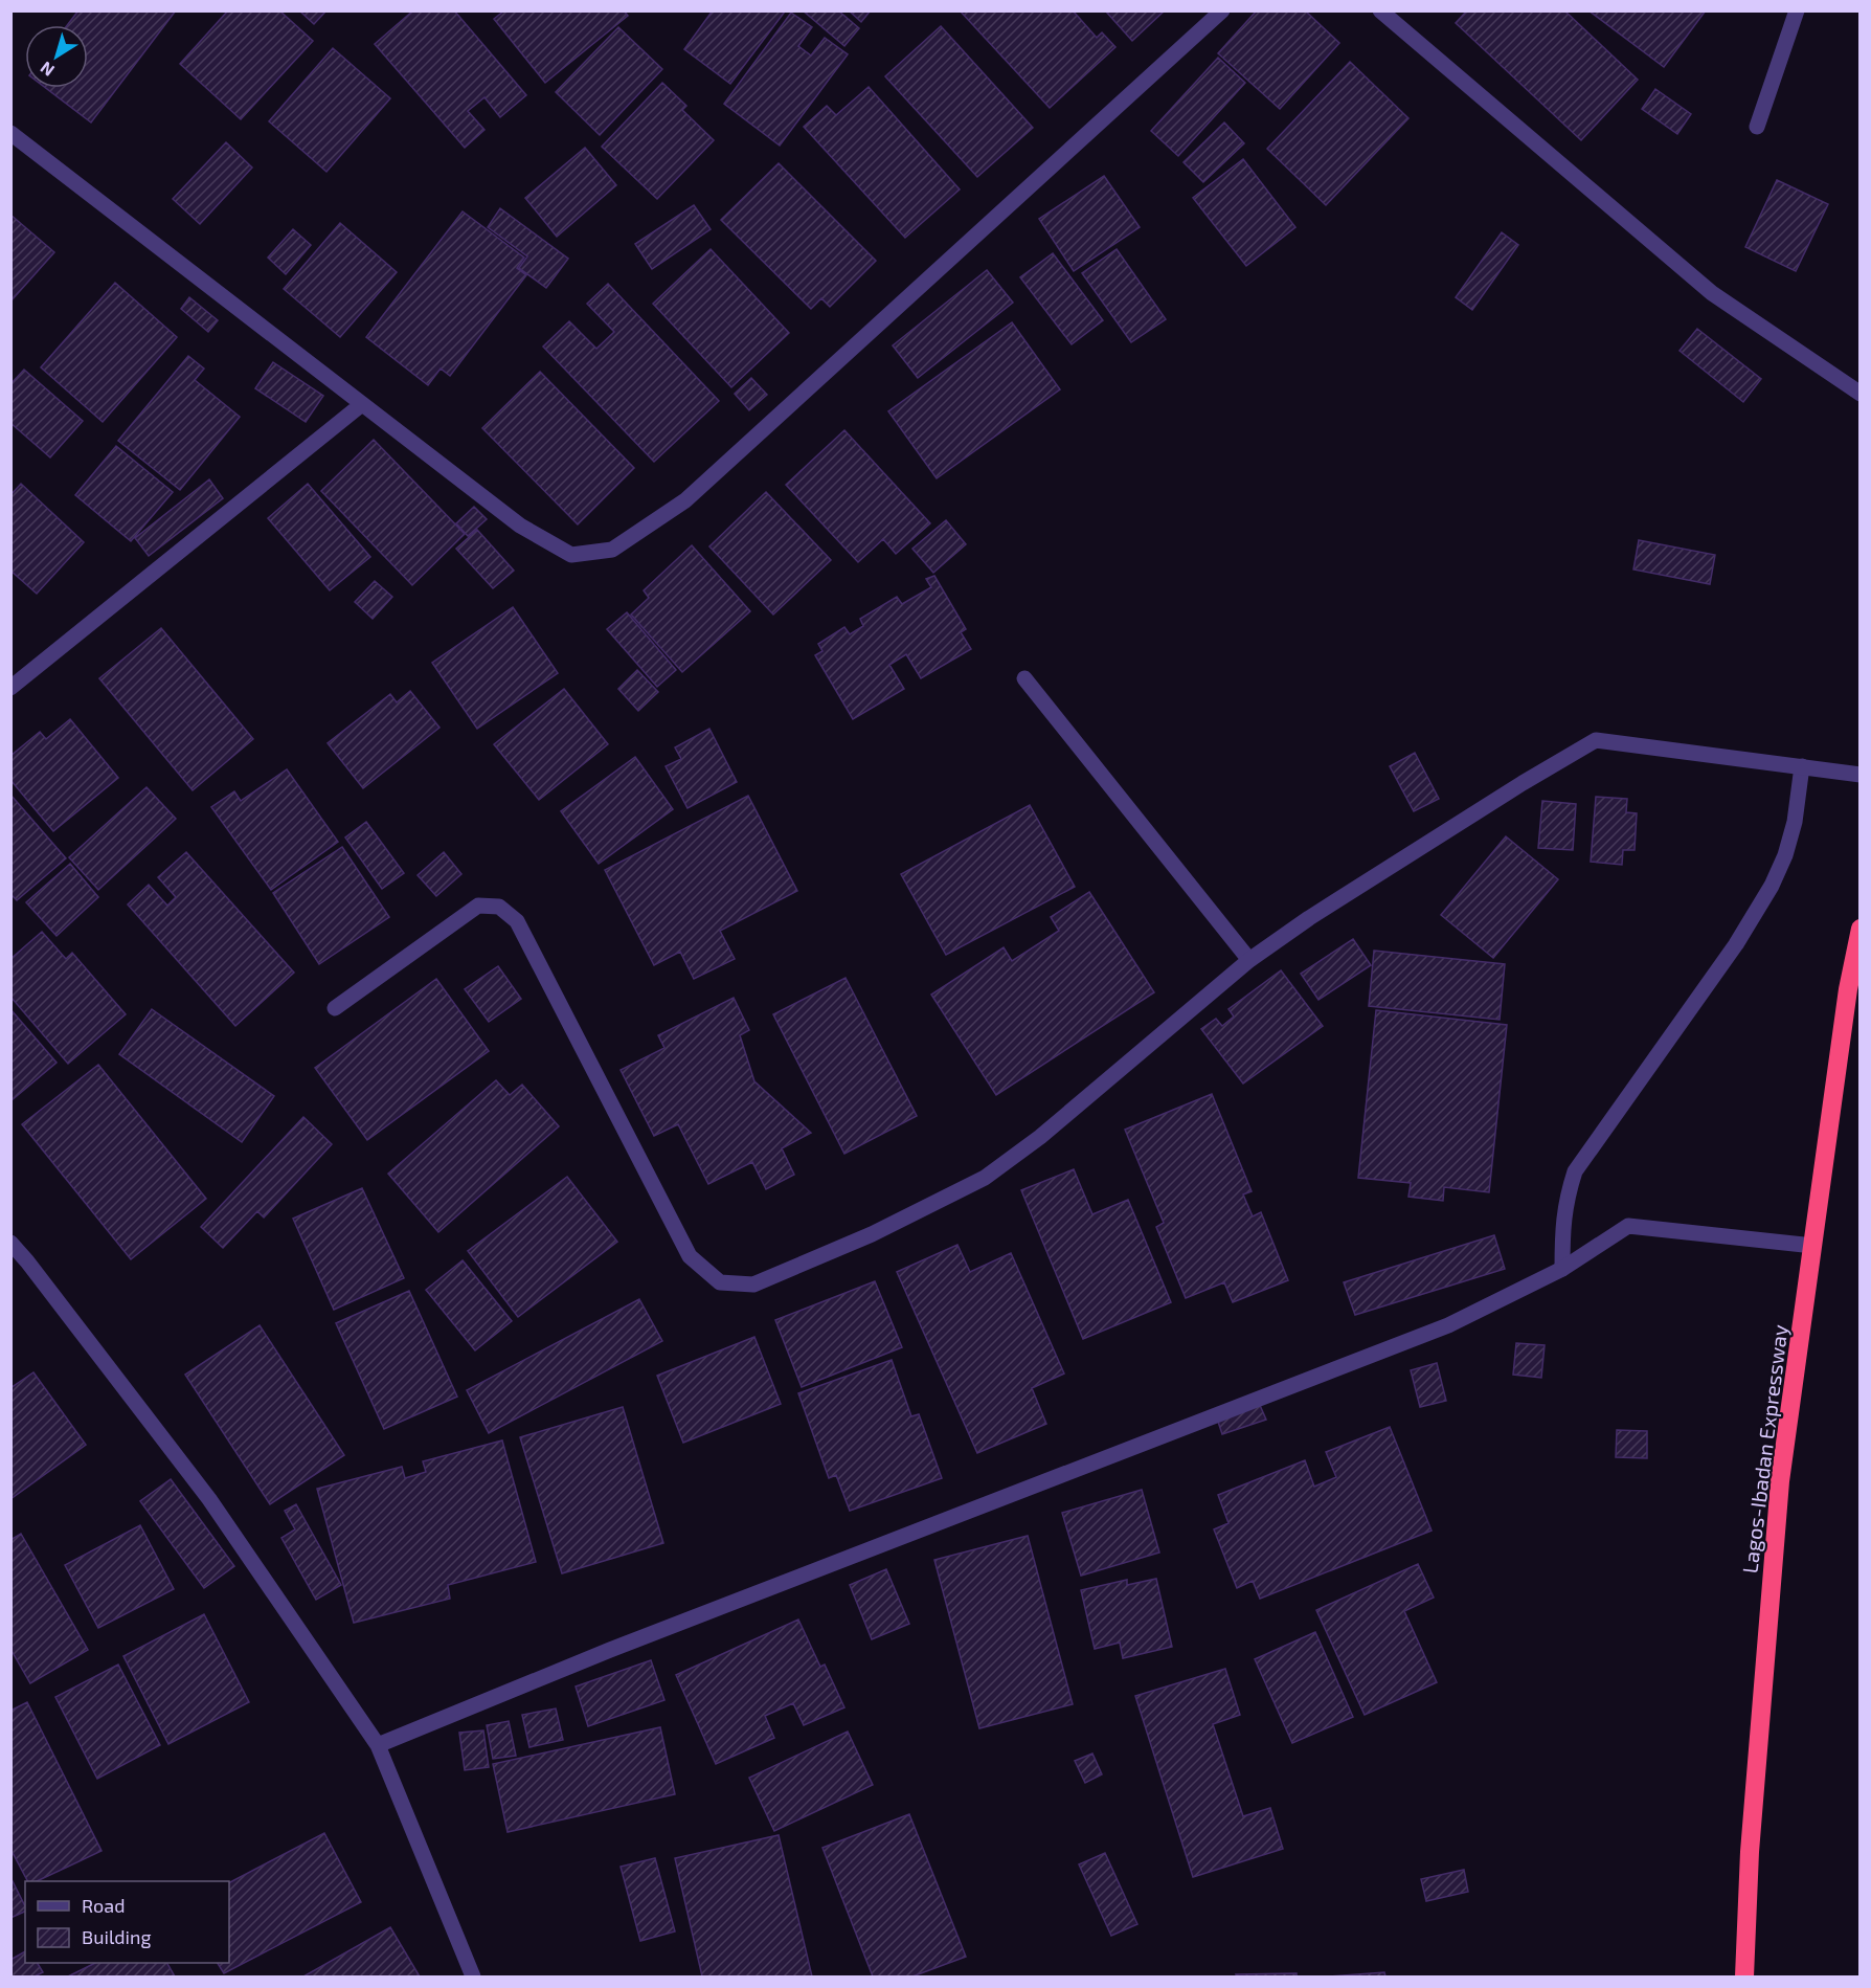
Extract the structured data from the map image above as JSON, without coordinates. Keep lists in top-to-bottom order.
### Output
{
  "streets": {
    "highway": ["Lagos-Ibadan Expressway"]
  },
  "legend": ["Road", "Building"],
  "north": "bottom left"
}
